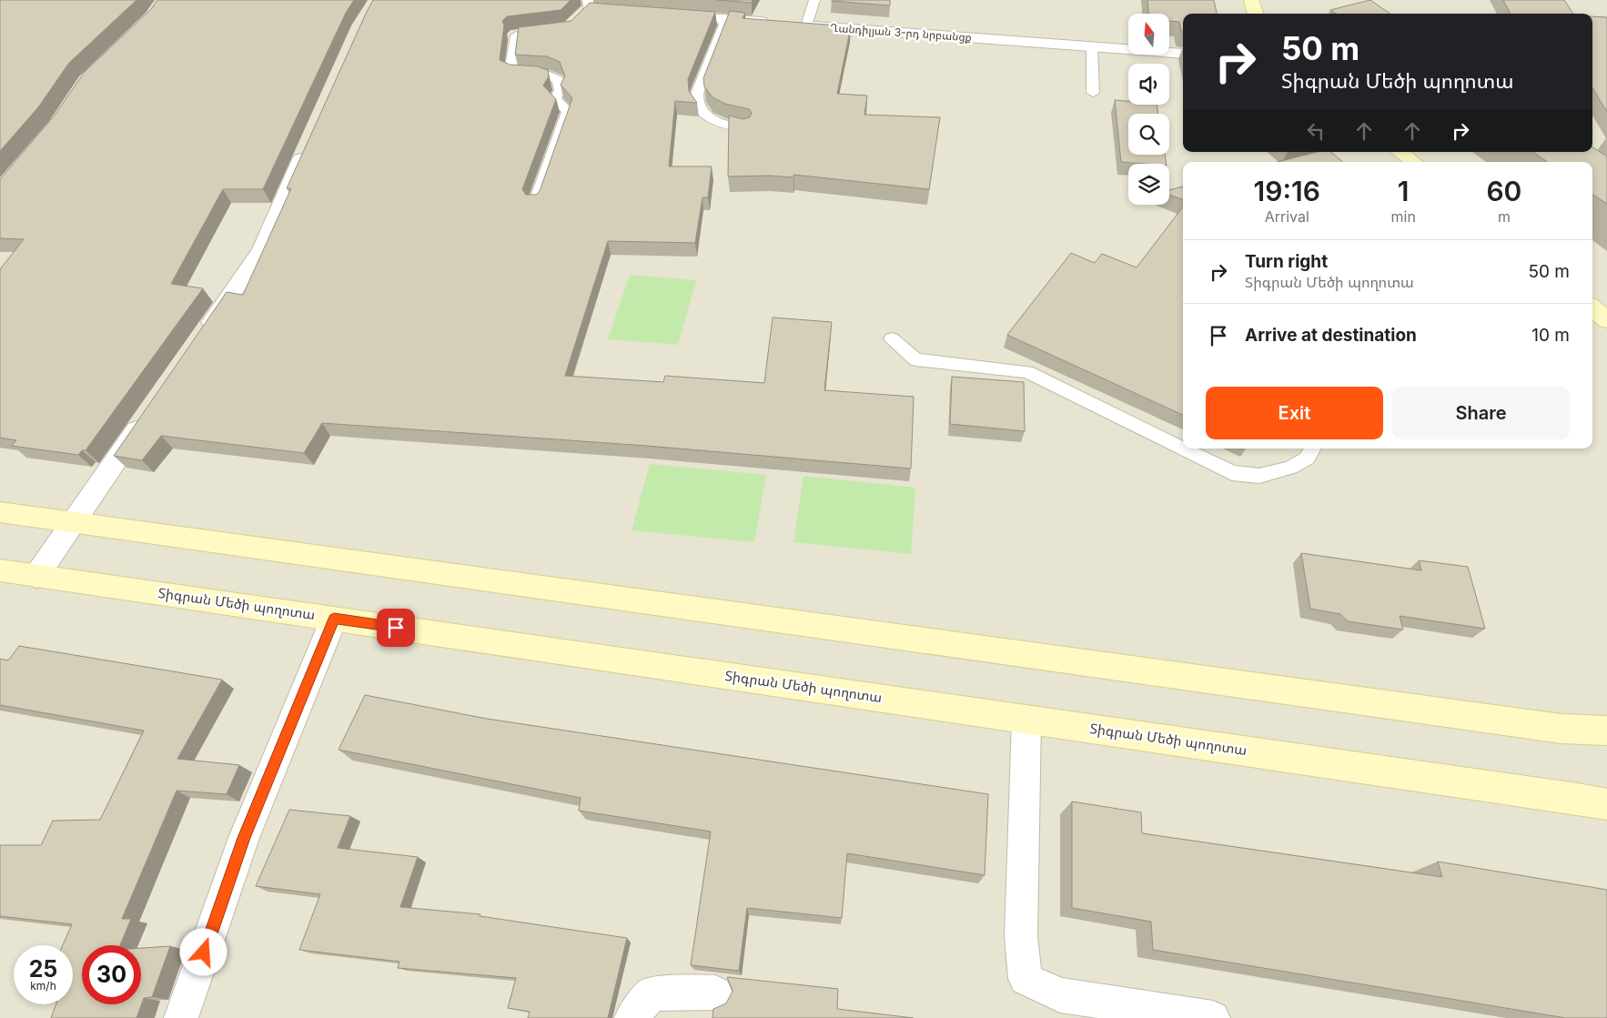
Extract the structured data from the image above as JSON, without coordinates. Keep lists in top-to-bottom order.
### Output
{
  "streets": {
    "main road": ["Տիգրան Մեծի պողոտա"],
    "street": ["Ղանդիլյան 3-րդ նրբանցք"]
  },
  "north": "top",
  "page": {
    "turn": ["50 m", "Տիգրան Մեծի պողոտա"],
    "eta": [
      "19:16",
      "Arrival",
      "1",
      "min",
      "60",
      "m"
    ],
    "list": [
      {
        "name": "Turn right",
        "note": "Տիգրան Մեծի պողոտա",
        "value": "50 m"
      },
      {
        "name": "Arrive at destination",
        "value": "10 m"
      }
    ],
    "buttons": ["Exit", "Share"],
    "speed": "25 km/h",
    "limit": "30"
  }
}
